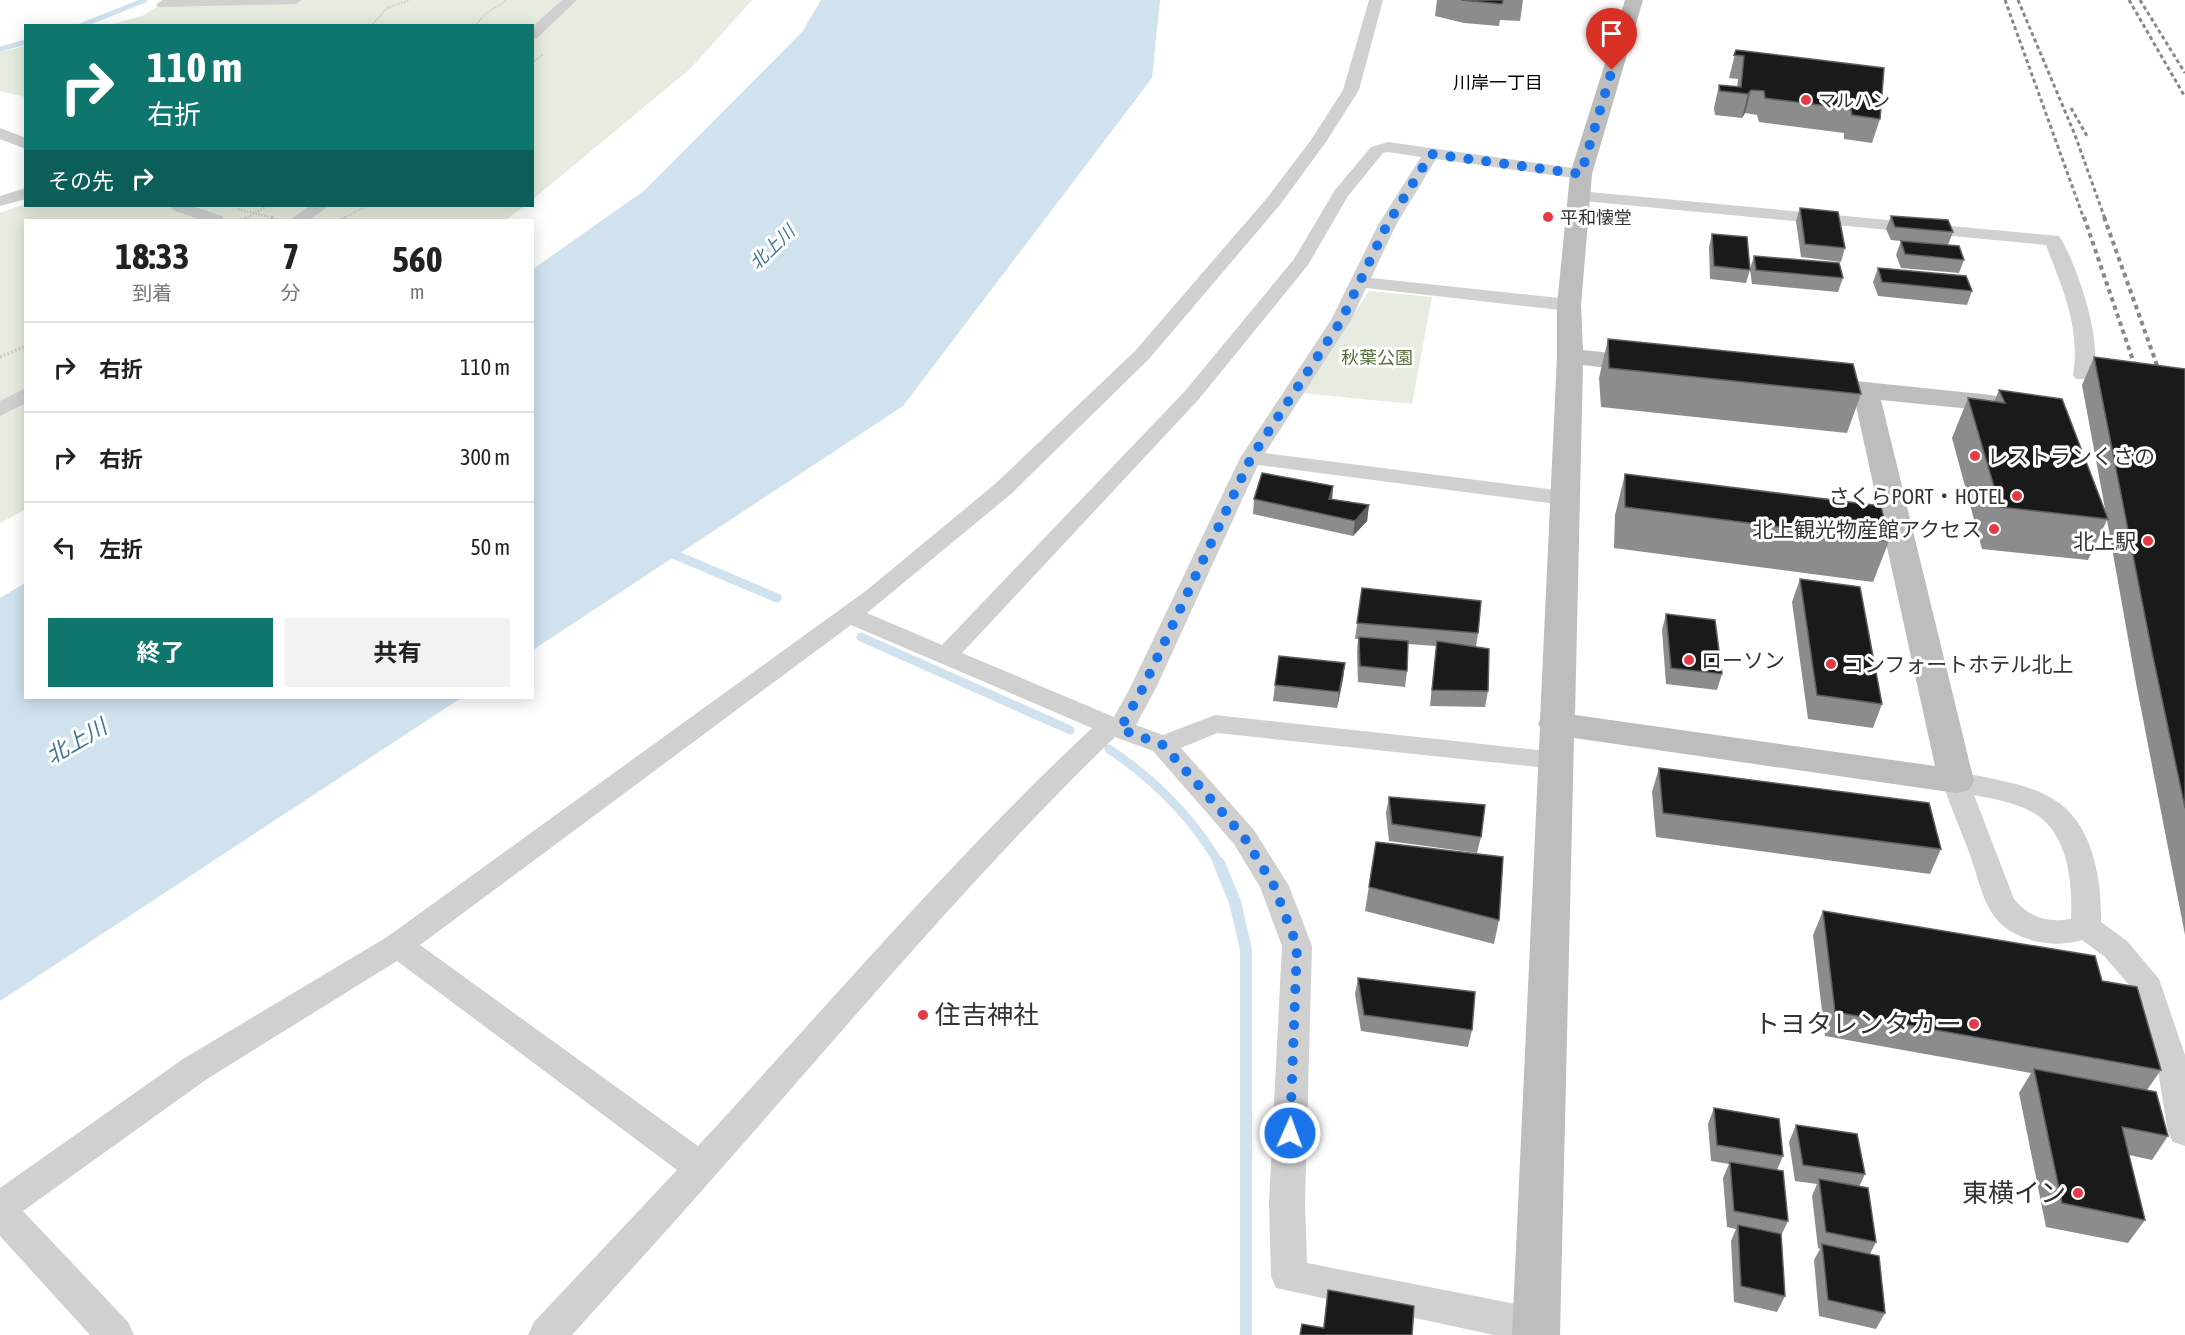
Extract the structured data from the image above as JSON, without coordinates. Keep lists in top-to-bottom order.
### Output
{
  "districts": ["川岸一丁目"],
  "water": ["北上川"],
  "parks": ["秋葉公園"],
  "places": [
    "マルハン",
    "平和懐堂",
    "レストランくさの",
    "さくらPORT・HOTEL",
    "北上観光物産館アクセス",
    "北上駅",
    "ローソン",
    "コンフォートホテル北上",
    "住吉神社",
    "トヨタレンタカー",
    "東横イン"
  ],
  "page": {
    "turn": ["110 m", "右折"],
    "then": "その先",
    "eta": [
      "18:33",
      "到着",
      "7",
      "分",
      "560",
      "m"
    ],
    "list": [
      {
        "name": "右折",
        "value": "110 m"
      },
      {
        "name": "右折",
        "value": "300 m"
      },
      {
        "name": "左折",
        "value": "50 m"
      }
    ],
    "buttons": ["終了", "共有"]
  }
}
